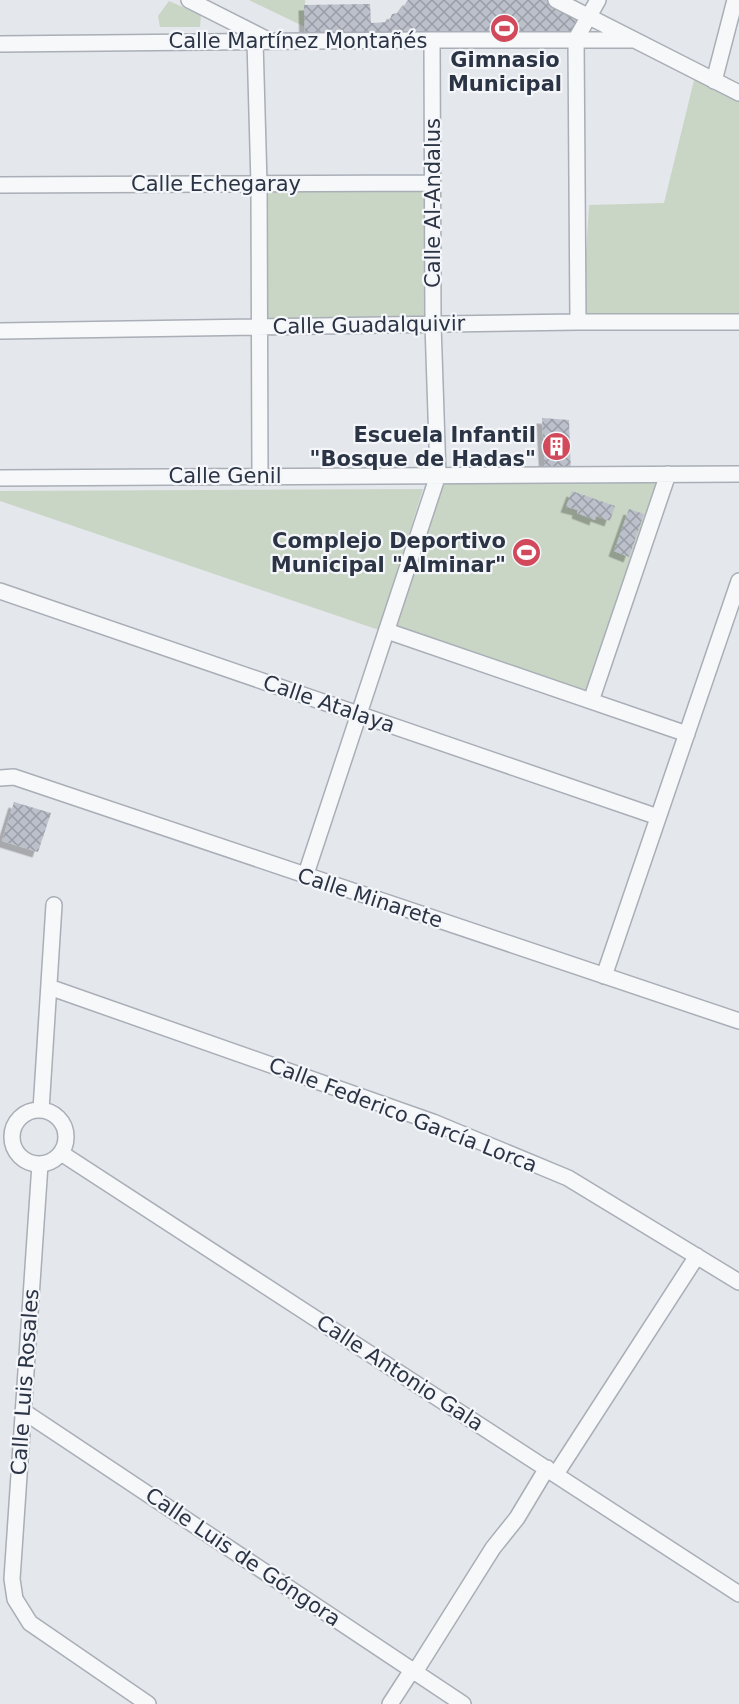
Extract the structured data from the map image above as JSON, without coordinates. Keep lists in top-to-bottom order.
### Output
{
  "streets": {
    "street": [
      "Calle Martínez Montañés",
      "Calle Echegaray",
      "Calle Al-Andalus",
      "Calle Guadalquivir",
      "Calle Genil",
      "Calle Atalaya",
      "Calle Minarete",
      "Calle Federico García Lorca",
      "Calle Antonio Gala",
      "Calle Luis Rosales",
      "Calle Luis de Góngora"
    ]
  },
  "crossings": [
    ["Calle Martínez Montañés", "Calle Al-Andalus"],
    ["Calle Echegaray", "Calle Al-Andalus"],
    ["Calle Al-Andalus", "Calle Guadalquivir"],
    ["Calle Al-Andalus", "Calle Genil"],
    ["Calle Al-Andalus", "Calle Atalaya"],
    ["Calle Al-Andalus", "Calle Minarete"],
    ["Calle Antonio Gala", "Calle Luis Rosales"],
    ["Calle Luis Rosales", "Calle Luis de Góngora"]
  ],
  "places": {
    "sports": ["Gimnasio Municipal", "Complejo Deportivo Municipal \"Alminar\""],
    "building": ["Escuela Infantil \"Bosque de Hadas\""]
  }
}
